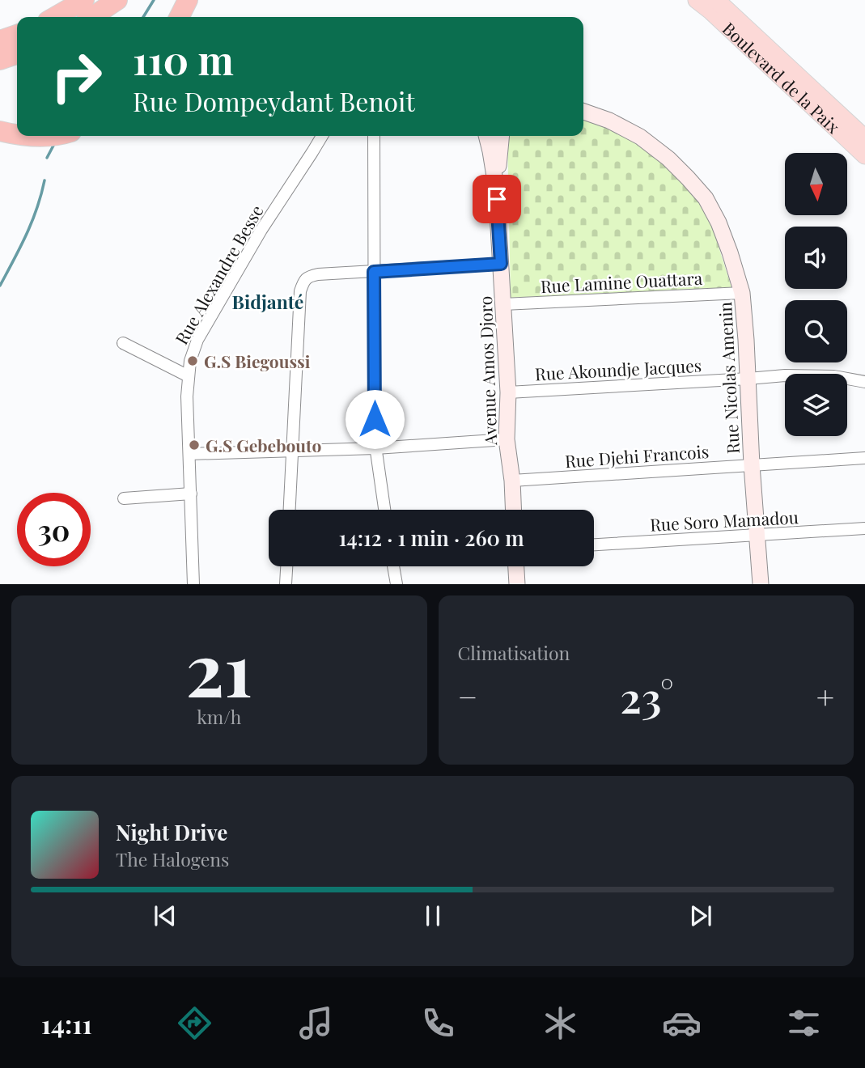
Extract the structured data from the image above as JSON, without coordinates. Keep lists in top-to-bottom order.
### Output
{
  "streets": {
    "main road": ["Boulevard de la Paix"],
    "street": [
      "Rue Alexandre Besse",
      "Rue Lamine Ouattara",
      "Rue Akoundje Jacques",
      "Avenue Amos Djoro",
      "Rue Nicolas Amenin",
      "Rue Djehi Francois",
      "Rue Soro Mamadou"
    ]
  },
  "crossings": [
    ["Rue Lamine Ouattara", "Avenue Amos Djoro"],
    ["Rue Lamine Ouattara", "Rue Nicolas Amenin"],
    ["Rue Akoundje Jacques", "Avenue Amos Djoro"],
    ["Rue Akoundje Jacques", "Rue Nicolas Amenin"],
    ["Avenue Amos Djoro", "Rue Djehi Francois"],
    ["Rue Nicolas Amenin", "Rue Djehi Francois"],
    ["Rue Nicolas Amenin", "Rue Soro Mamadou"]
  ],
  "districts": ["Bidjanté"],
  "places": ["G.S Biegoussi", "G.S Gebebouto"],
  "north": "bottom",
  "page": {
    "turn": ["110 m", "Rue Dompeydant Benoit"],
    "limit": "30",
    "trip": "14:12 · 1 min · 260 m",
    "tile": [
      ["21", "km/h"],
      "Climatisation"
    ],
    "heat": ["−", "23°", "+"],
    "song": ["Night Drive", "The Halogens"],
    "tabs": "14:11"
  }
}
